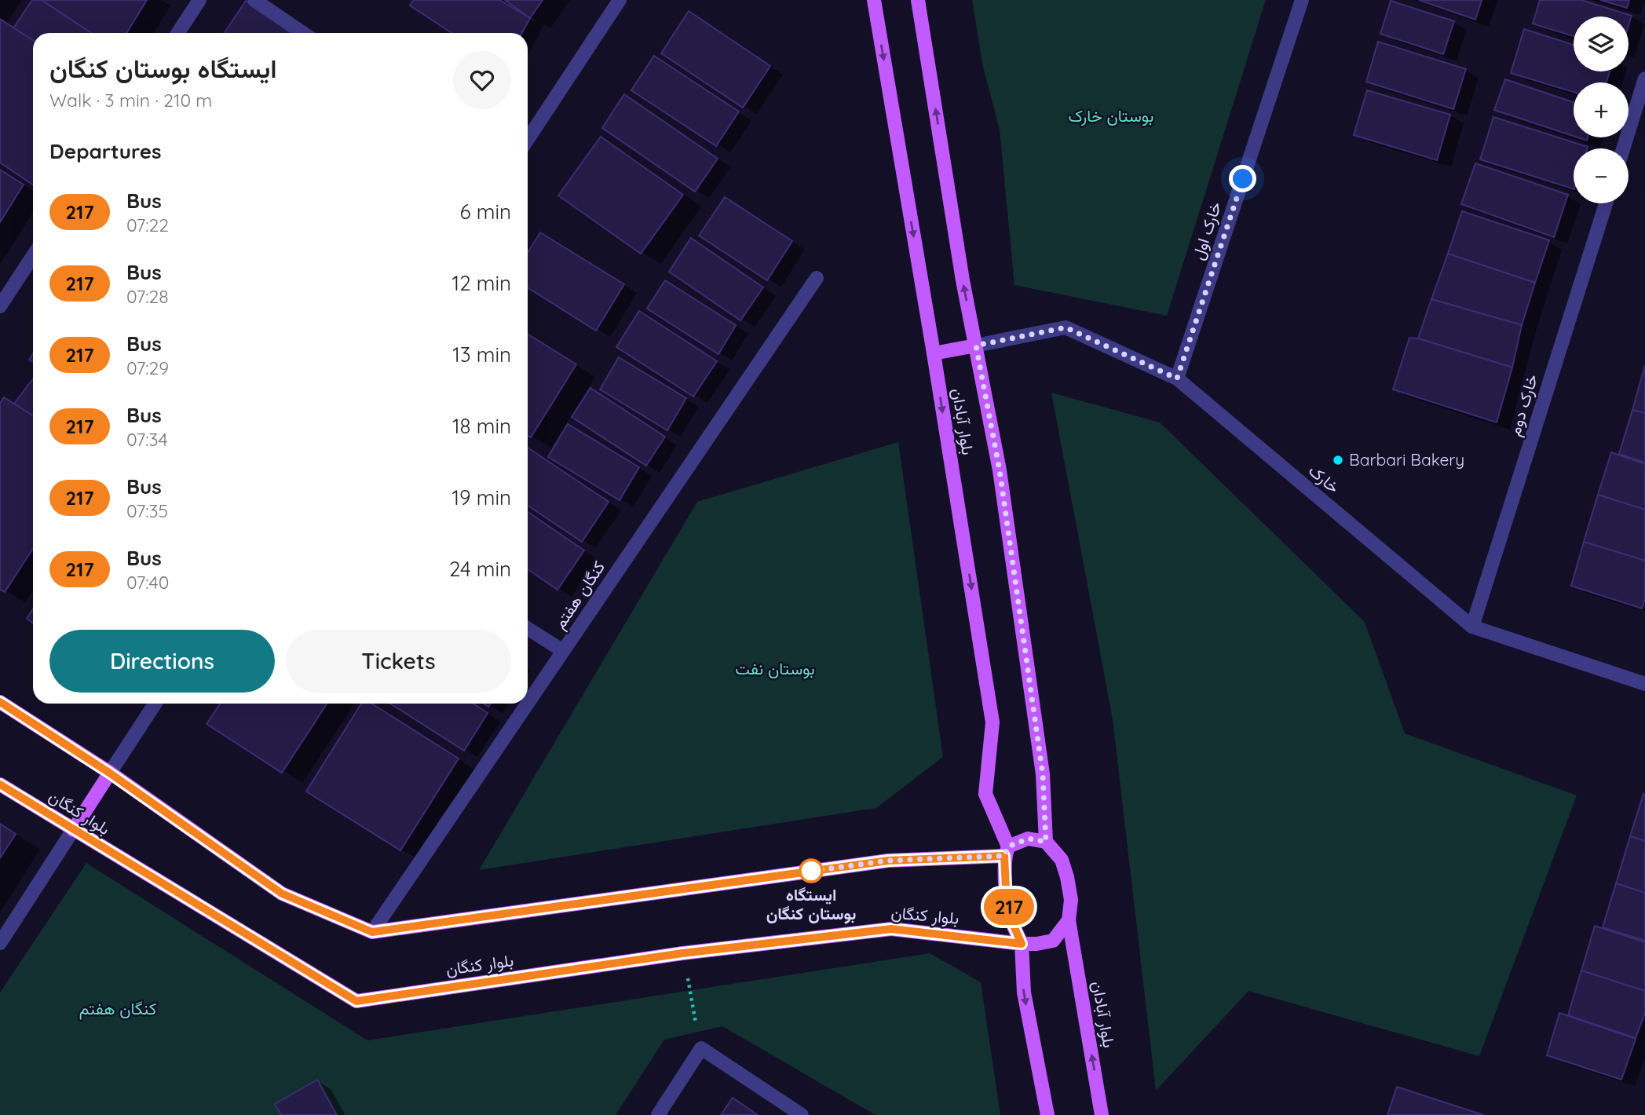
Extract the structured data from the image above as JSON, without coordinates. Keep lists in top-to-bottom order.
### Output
{
  "streets": {
    "main road": ["بلوار آبادان", "بلوار کنگان"],
    "street": [
      "خارک اول",
      "خارک دوم",
      "خارک",
      "کنگان هفتم"
    ]
  },
  "crossings": [
    ["خارک اول", "خارک"],
    ["خارک دوم", "خارک"],
    ["بلوار آبادان", "خارک"],
    ["بلوار آبادان", "بلوار کنگان"]
  ],
  "parks": ["بوستان خارک", "بوستان نفت", "کنگان هفتم"],
  "places": ["Barbari Bakery", "ایستگاه بوستان کنگان"],
  "lines": ["bus line 217"],
  "page": {
    "on_map": "217",
    "map_buttons": ["+", "−"],
    "heading": [
      ["ایستگاه بوستان کنگان", "Walk · 3 min · 210 m"],
      "Departures"
    ],
    "list": [
      {
        "mark": "217",
        "name": "Bus",
        "note": "07:22",
        "value": "6 min"
      },
      {
        "mark": "217",
        "name": "Bus",
        "note": "07:28",
        "value": "12 min"
      },
      {
        "mark": "217",
        "name": "Bus",
        "note": "07:29",
        "value": "13 min"
      },
      {
        "mark": "217",
        "name": "Bus",
        "note": "07:34",
        "value": "18 min"
      },
      {
        "mark": "217",
        "name": "Bus",
        "note": "07:35",
        "value": "19 min"
      },
      {
        "mark": "217",
        "name": "Bus",
        "note": "07:40",
        "value": "24 min"
      }
    ],
    "buttons": ["Directions", "Tickets"]
  }
}
